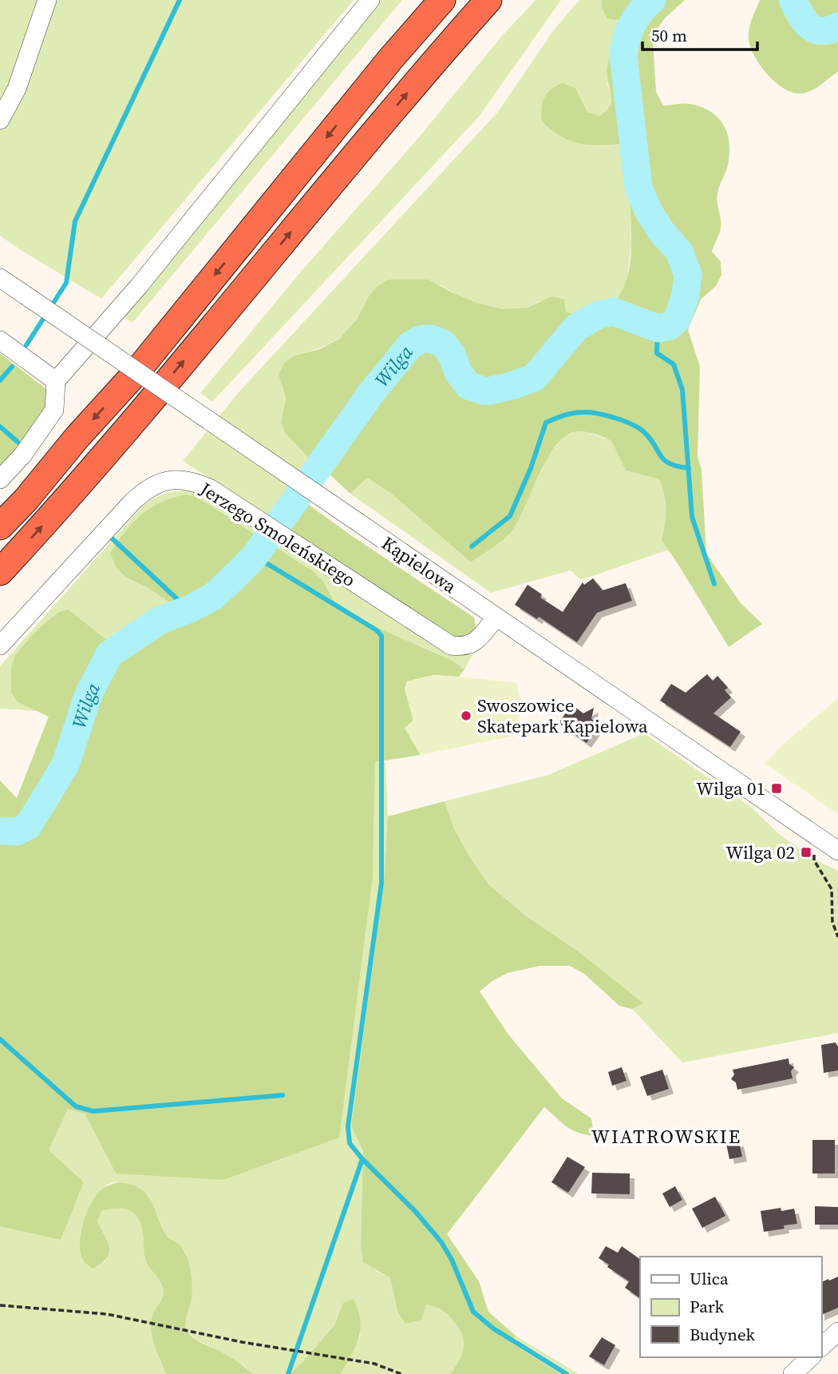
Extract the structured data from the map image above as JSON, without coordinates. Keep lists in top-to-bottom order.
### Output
{
  "streets": {
    "street": ["Jerzego Smoleńskiego", "Kąpielowa"]
  },
  "crossings": [
    ["Jerzego Smoleńskiego", "Kąpielowa"]
  ],
  "districts": ["WIATROWSKIE"],
  "water": ["Wilga"],
  "places": {
    "other": ["Swoszowice Skatepark Kąpielowa"],
    "transit": ["Wilga 01", "Wilga 02"]
  },
  "legend": ["Ulica", "Park", "Budynek"],
  "scale_bar": "50 m"
}
